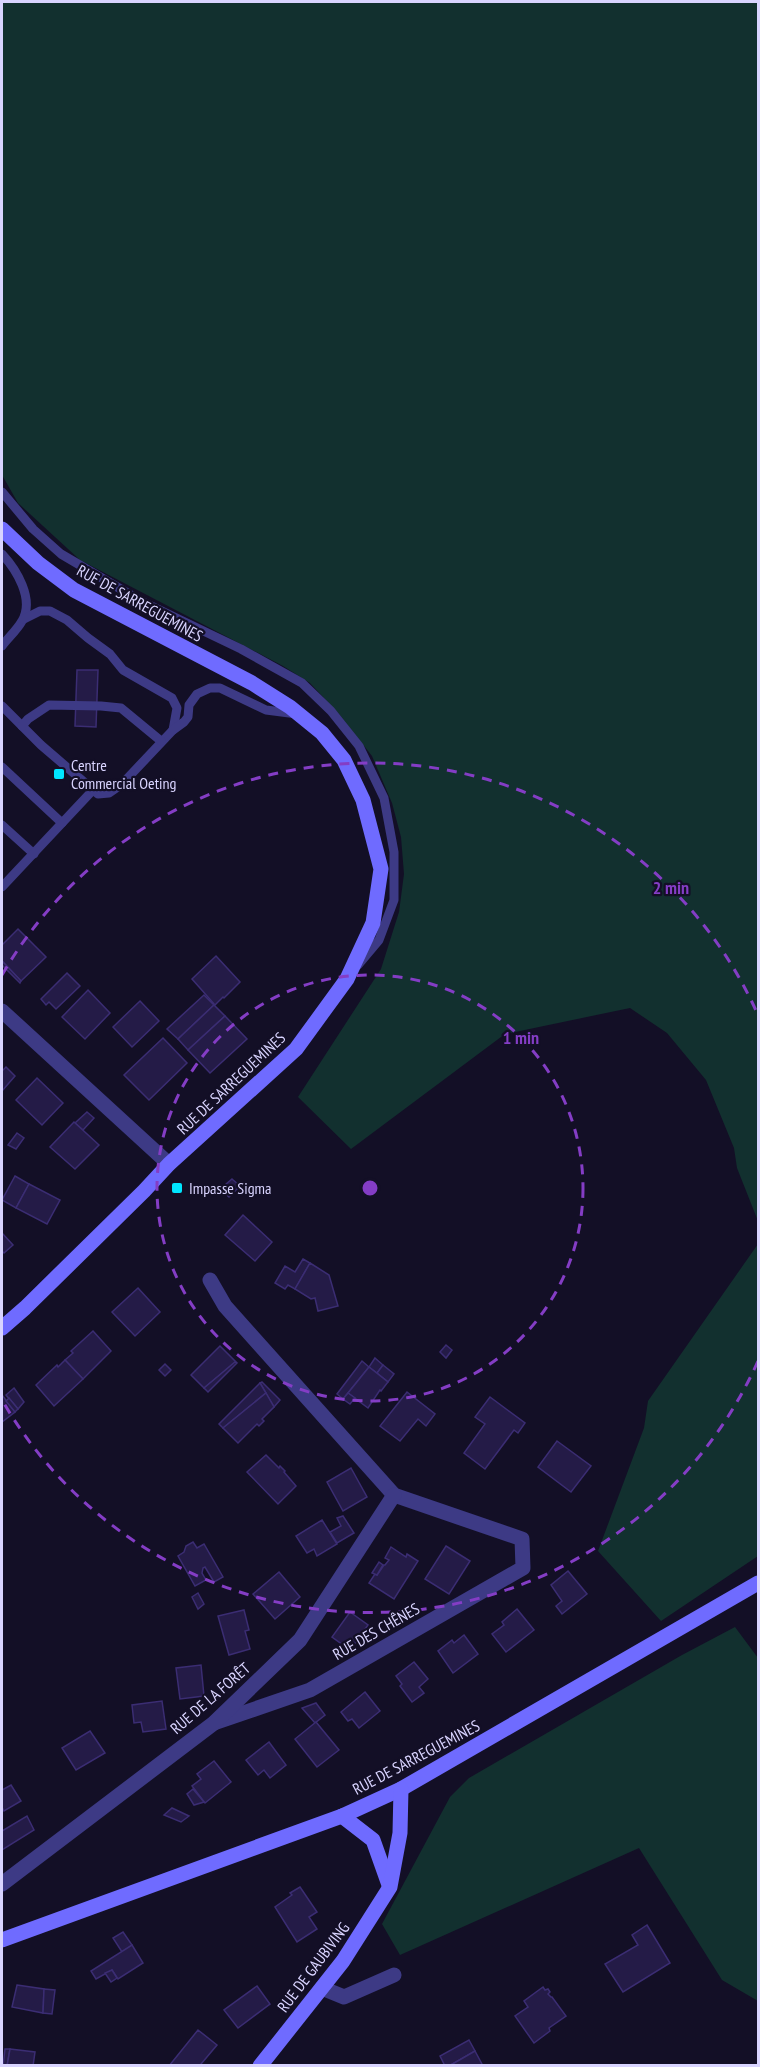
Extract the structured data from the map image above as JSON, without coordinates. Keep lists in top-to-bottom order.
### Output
{
  "streets": {
    "main road": ["RUE DE SARREGUEMINES", "RUE DE GAUBIVING"],
    "street": ["RUE DES CHÊNES", "RUE DE LA FORÊT"]
  },
  "crossings": [
    ["RUE DES CHÊNES", "RUE DE LA FORÊT"]
  ],
  "places": {
    "transit": ["Centre Commercial Oeting", "Impasse Sigma"]
  },
  "rings": ["2 min", "1 min"]
}
